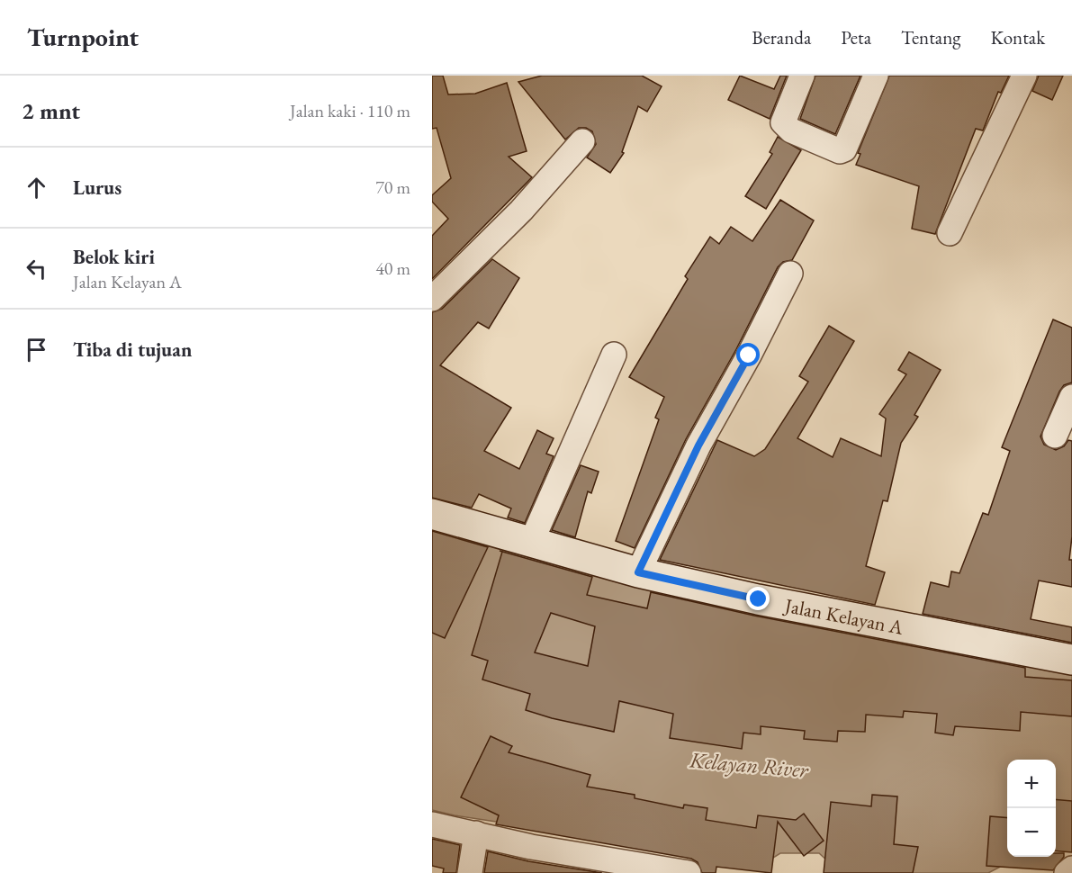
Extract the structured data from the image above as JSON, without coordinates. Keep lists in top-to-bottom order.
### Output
{
  "streets": {
    "street": ["Jalan Kelayan A"]
  },
  "water": ["Kelayan River"],
  "page": {
    "header": "Turnpoint",
    "nav": [
      "Beranda",
      "Peta",
      "Tentang",
      "Kontak"
    ],
    "heading": ["2 mnt", "Jalan kaki · 110 m"],
    "list": [
      ["Lurus", "70 m"],
      ["Belok kiri", "Jalan Kelayan A", "40 m"],
      "Tiba di tujuan"
    ],
    "map_buttons": ["+", "−"]
  }
}
